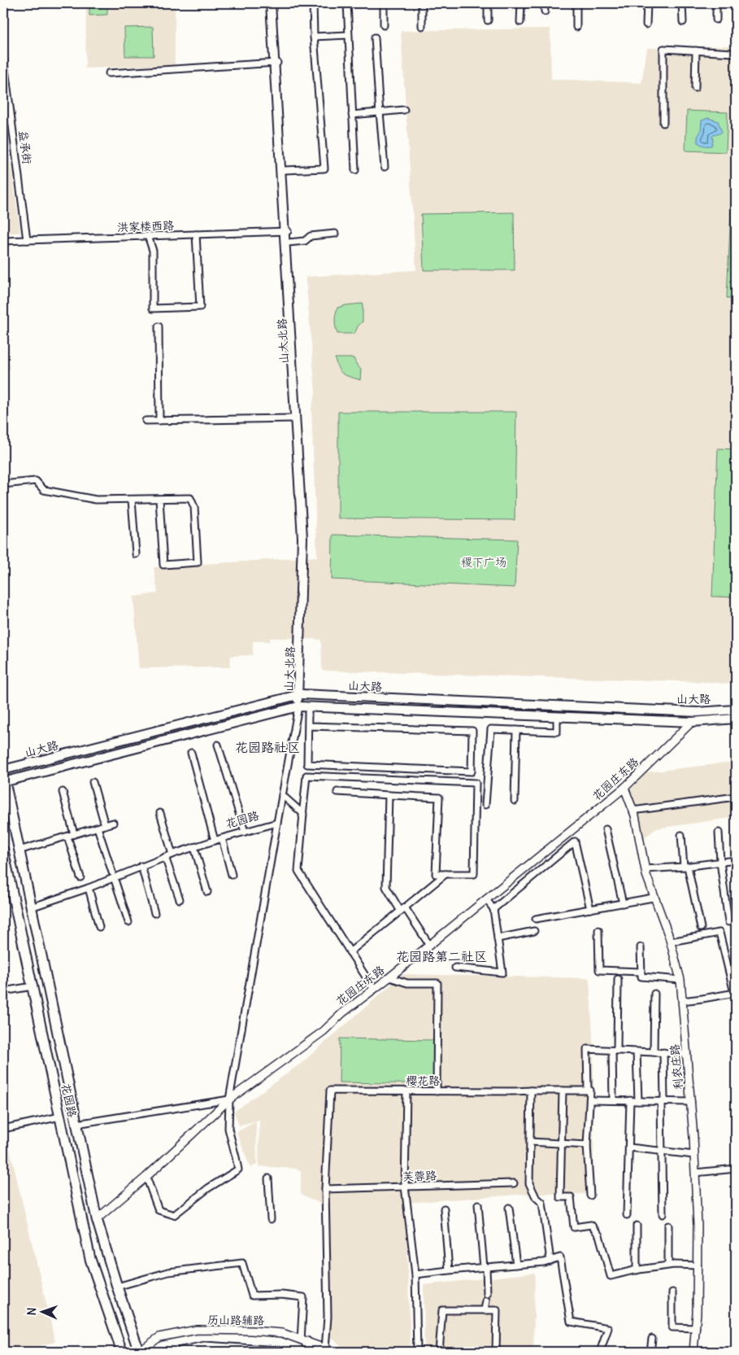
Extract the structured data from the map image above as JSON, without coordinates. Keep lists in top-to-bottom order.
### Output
{
  "streets": {
    "main road": ["山大北路", "山大路", "花园路"],
    "street": [
      "益承街",
      "洪家楼西路",
      "花园庄东路",
      "利农庄路",
      "樱花路",
      "芙蓉路",
      "历山路辅路"
    ]
  },
  "crossings": [
    ["益承街", "洪家楼西路"],
    ["洪家楼西路", "山大北路"],
    ["山大北路", "山大路"],
    ["山大路", "花园庄东路"],
    ["山大路", "花园路"],
    ["花园庄东路", "花园路"],
    ["花园庄东路", "利农庄路"],
    ["花园路", "历山路辅路"],
    ["樱花路", "芙蓉路"]
  ],
  "districts": ["花园路社区", "花园路第二社区"],
  "parks": ["稷下广场"],
  "north": "left"
}
